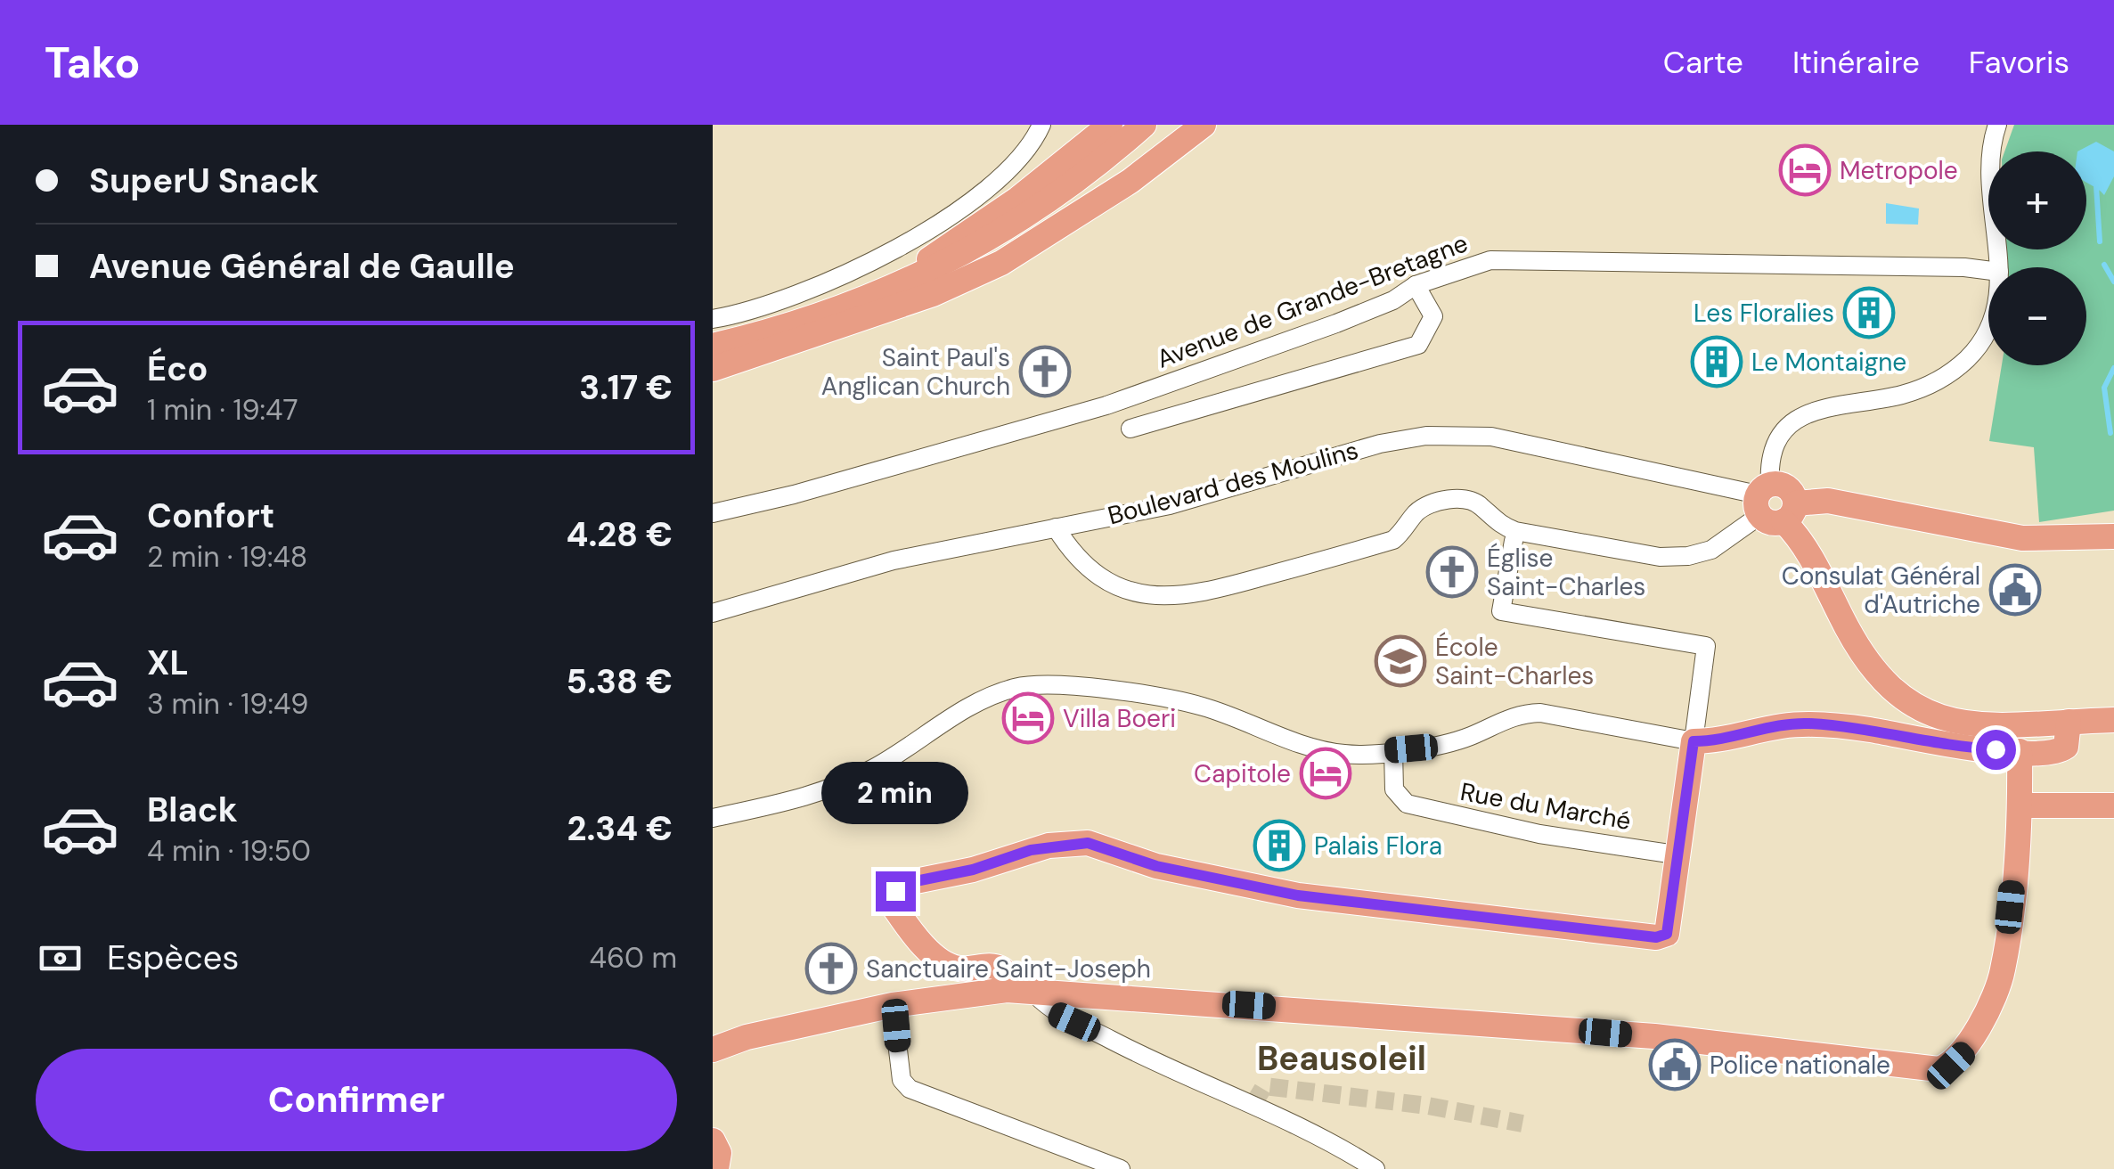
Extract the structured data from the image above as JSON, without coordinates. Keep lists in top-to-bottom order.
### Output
{
  "streets": {
    "main road": ["Boulevard des Moulins"],
    "street": ["Avenue de Grande-Bretagne", "Rue du Marché"]
  },
  "districts": ["Beausoleil"],
  "places": {
    "hotel": ["Metropole", "Villa Boeri", "Capitole"],
    "building": ["Les Floralies", "Le Montaigne", "Palais Flora"],
    "church": ["Saint Paul's Anglican Church", "Église Saint-Charles", "Sanctuaire Saint-Joseph"],
    "public building": ["Consulat Général d'Autriche", "Police nationale"],
    "school or university": ["École Saint-Charles"]
  },
  "page": {
    "header": "Tako",
    "nav": ["Carte", "Itinéraire", "Favoris"],
    "banner": ["SuperU Snack", "Avenue Général de Gaulle"],
    "map_buttons": ["+", "−"],
    "list": [
      {
        "name": "Éco",
        "note": "1 min · 19:47",
        "value": "3.17 €"
      },
      {
        "name": "Confort",
        "note": "2 min · 19:48",
        "value": "4.28 €"
      },
      {
        "name": "XL",
        "note": "3 min · 19:49",
        "value": "5.38 €"
      },
      {
        "name": "Black",
        "note": "4 min · 19:50",
        "value": "2.34 €"
      }
    ],
    "bubble": "2 min",
    "pay": ["Espèces", "460 m"],
    "buttons": "Confirmer"
  }
}
